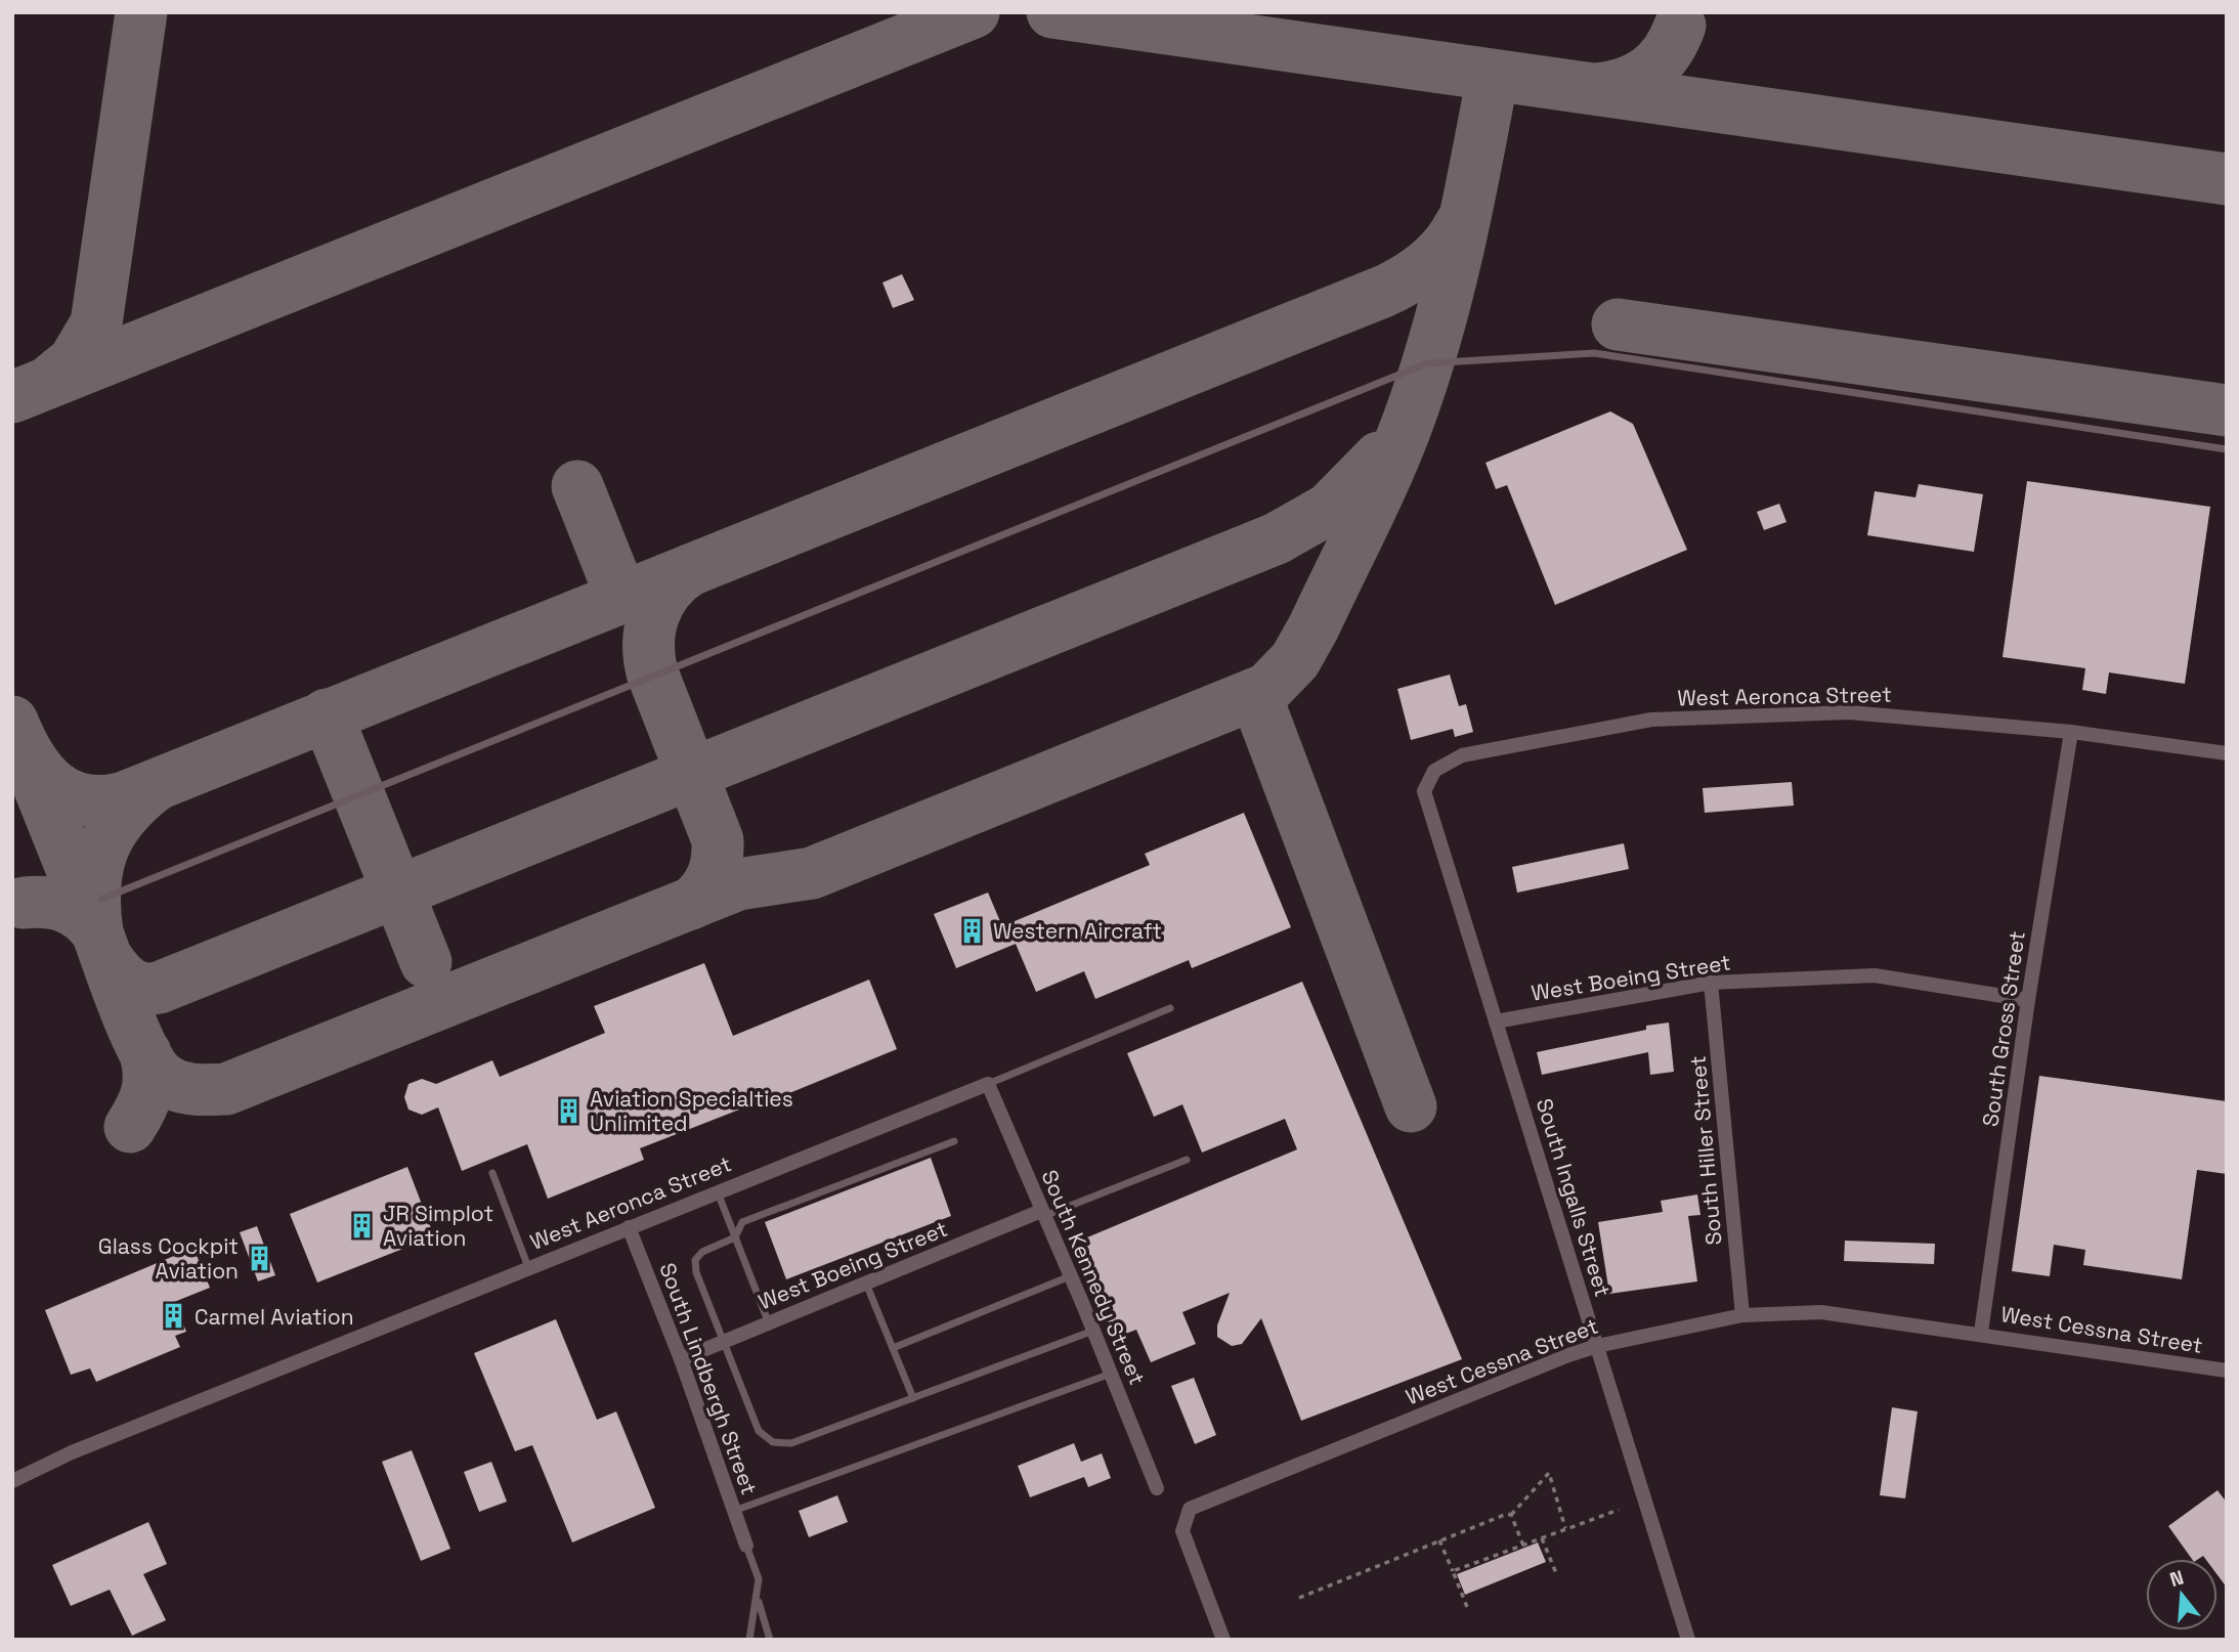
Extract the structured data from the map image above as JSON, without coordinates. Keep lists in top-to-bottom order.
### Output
{
  "streets": {
    "street": [
      "West Aeronca Street",
      "West Boeing Street",
      "South Gross Street",
      "South Hiller Street",
      "South Ingalls Street",
      "South Kennedy Street",
      "West Cessna Street",
      "South Lindbergh Street"
    ]
  },
  "crossings": [
    ["West Aeronca Street", "South Gross Street"],
    ["West Aeronca Street", "South Ingalls Street"],
    ["West Aeronca Street", "South Kennedy Street"],
    ["West Aeronca Street", "South Lindbergh Street"],
    ["West Boeing Street", "South Gross Street"],
    ["West Boeing Street", "South Hiller Street"],
    ["West Boeing Street", "South Ingalls Street"],
    ["West Boeing Street", "South Kennedy Street"],
    ["West Boeing Street", "South Lindbergh Street"],
    ["South Gross Street", "West Cessna Street"],
    ["South Hiller Street", "West Cessna Street"],
    ["South Ingalls Street", "West Cessna Street"]
  ],
  "places": {
    "building": [
      "Western Aircraft",
      "Aviation Specialties Unlimited",
      "JR Simplot Aviation",
      "Glass Cockpit Aviation",
      "Carmel Aviation"
    ]
  },
  "north": "top"
}
